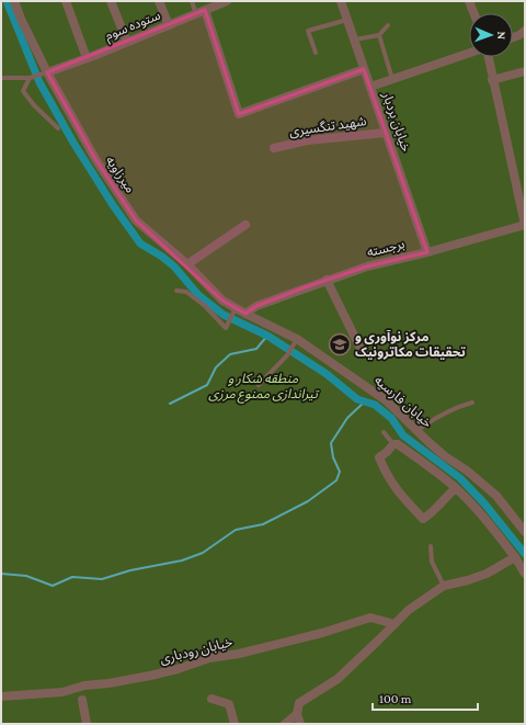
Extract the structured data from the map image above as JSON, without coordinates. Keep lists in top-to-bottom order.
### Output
{
  "streets": {
    "street": [
      "ستوده سوم",
      "خیابان بردبار",
      "شهید تنگسیری",
      "میرزاویه",
      "برجسته",
      "خیابان فارسیه",
      "خیابان رودباری"
    ]
  },
  "crossings": [
    ["ستوده سوم", "میرزاویه"],
    ["خیابان بردبار", "شهید تنگسیری"],
    ["خیابان بردبار", "برجسته"],
    ["میرزاویه", "برجسته"],
    ["میرزاویه", "خیابان فارسیه"],
    ["برجسته", "خیابان فارسیه"]
  ],
  "parks": ["منطقه شکار و تیراندازی ممنوع مرزی"],
  "places": {
    "school or university": ["مرکز نوآوری و تحقیقات مکاترونیک"]
  },
  "scale_bar": "100 m",
  "north": "right"
}
